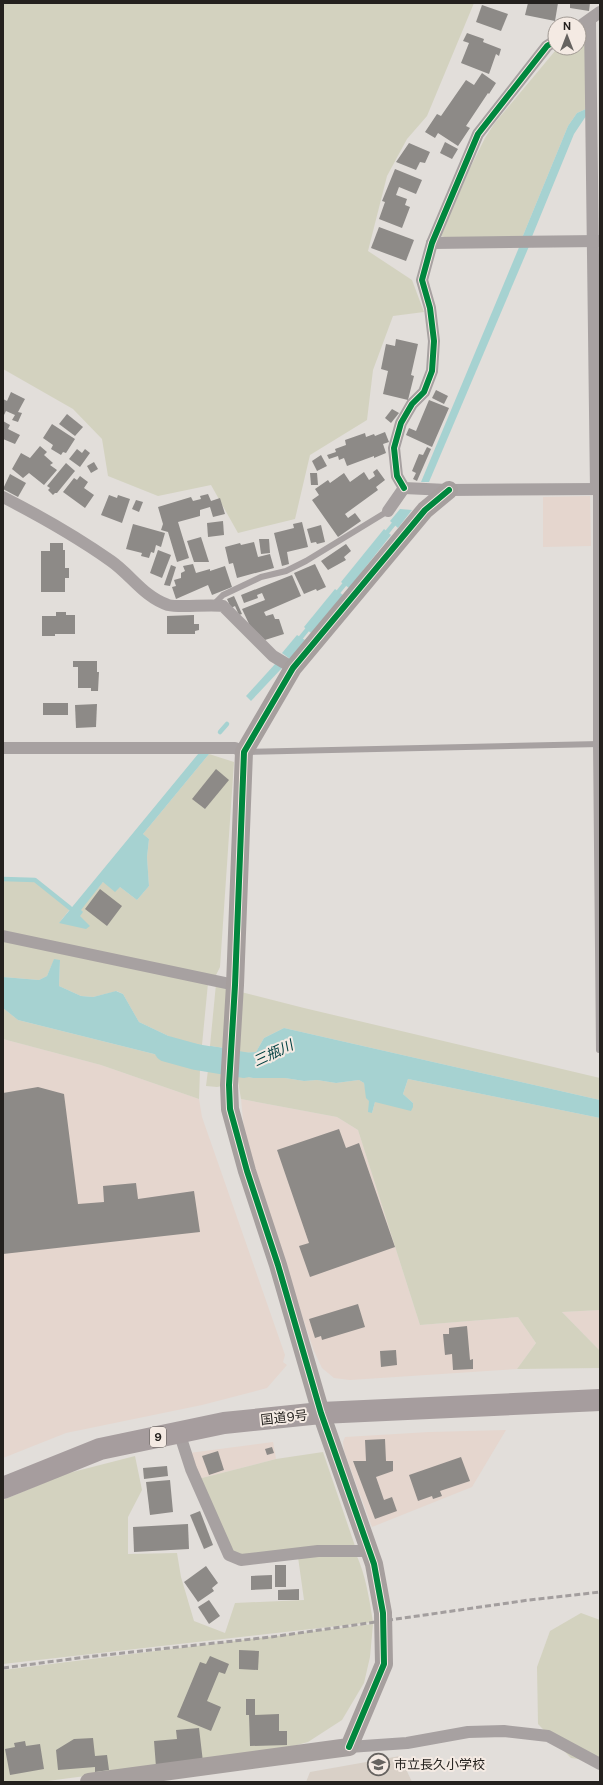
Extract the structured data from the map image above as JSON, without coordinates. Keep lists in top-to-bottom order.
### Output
{
  "streets": {
    "highway": ["国道9号", "9"]
  },
  "water": ["三瓶川"],
  "places": {
    "school or university": ["市立長久小学校"]
  },
  "north": "top"
}
